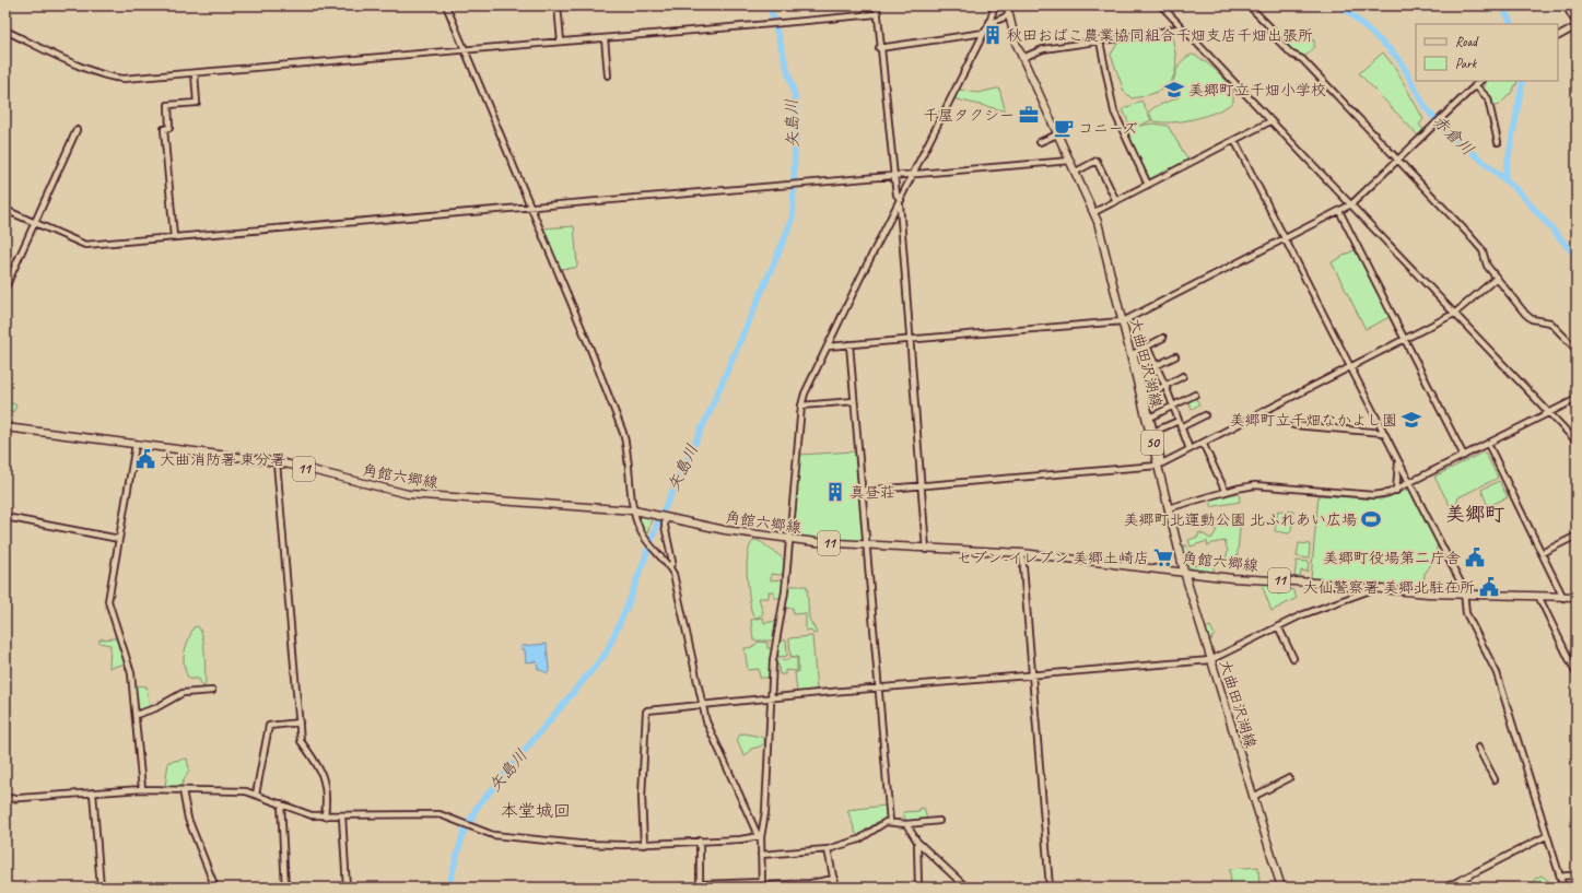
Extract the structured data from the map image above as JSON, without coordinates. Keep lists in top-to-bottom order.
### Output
{
  "streets": {
    "main road": [
      "大曲田沢湖線",
      "50",
      "11",
      "角館六郷線"
    ]
  },
  "crossings": [
    ["大曲田沢湖線", "角館六郷線"]
  ],
  "districts": ["美郷町", "本堂城回"],
  "water": ["矢島川", "赤倉川"],
  "places": {
    "building": ["秋田おばこ農業協同組合千畑支店千畑出張所", "真昼荘"],
    "school or university": ["美郷町立千畑小学校", "美郷町立千畑なかよし園"],
    "office": ["千屋タクシー"],
    "cafe": ["コニーズ"],
    "public building": ["大曲消防署 東分署", "美郷町役場第二庁舎", "大仙警察署 美郷北駐在所"],
    "sports": ["美郷町北運動公園 北ふれあい広場"],
    "supermarket": ["セブン-イレブン 美郷土崎店"]
  },
  "legend": ["Road", "Park"]
}
